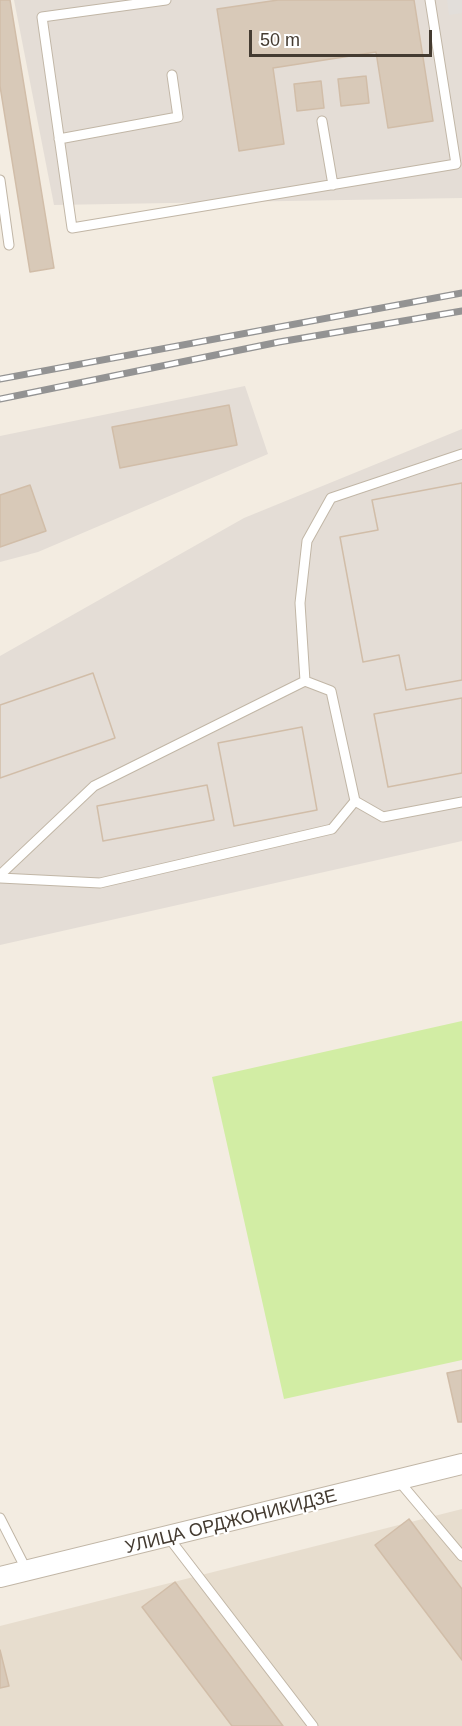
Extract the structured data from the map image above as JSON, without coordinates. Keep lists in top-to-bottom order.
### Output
{
  "streets": {
    "street": ["УЛИЦА ОРДЖОНИКИДЗЕ"]
  },
  "scale_bar": "50 m"
}
